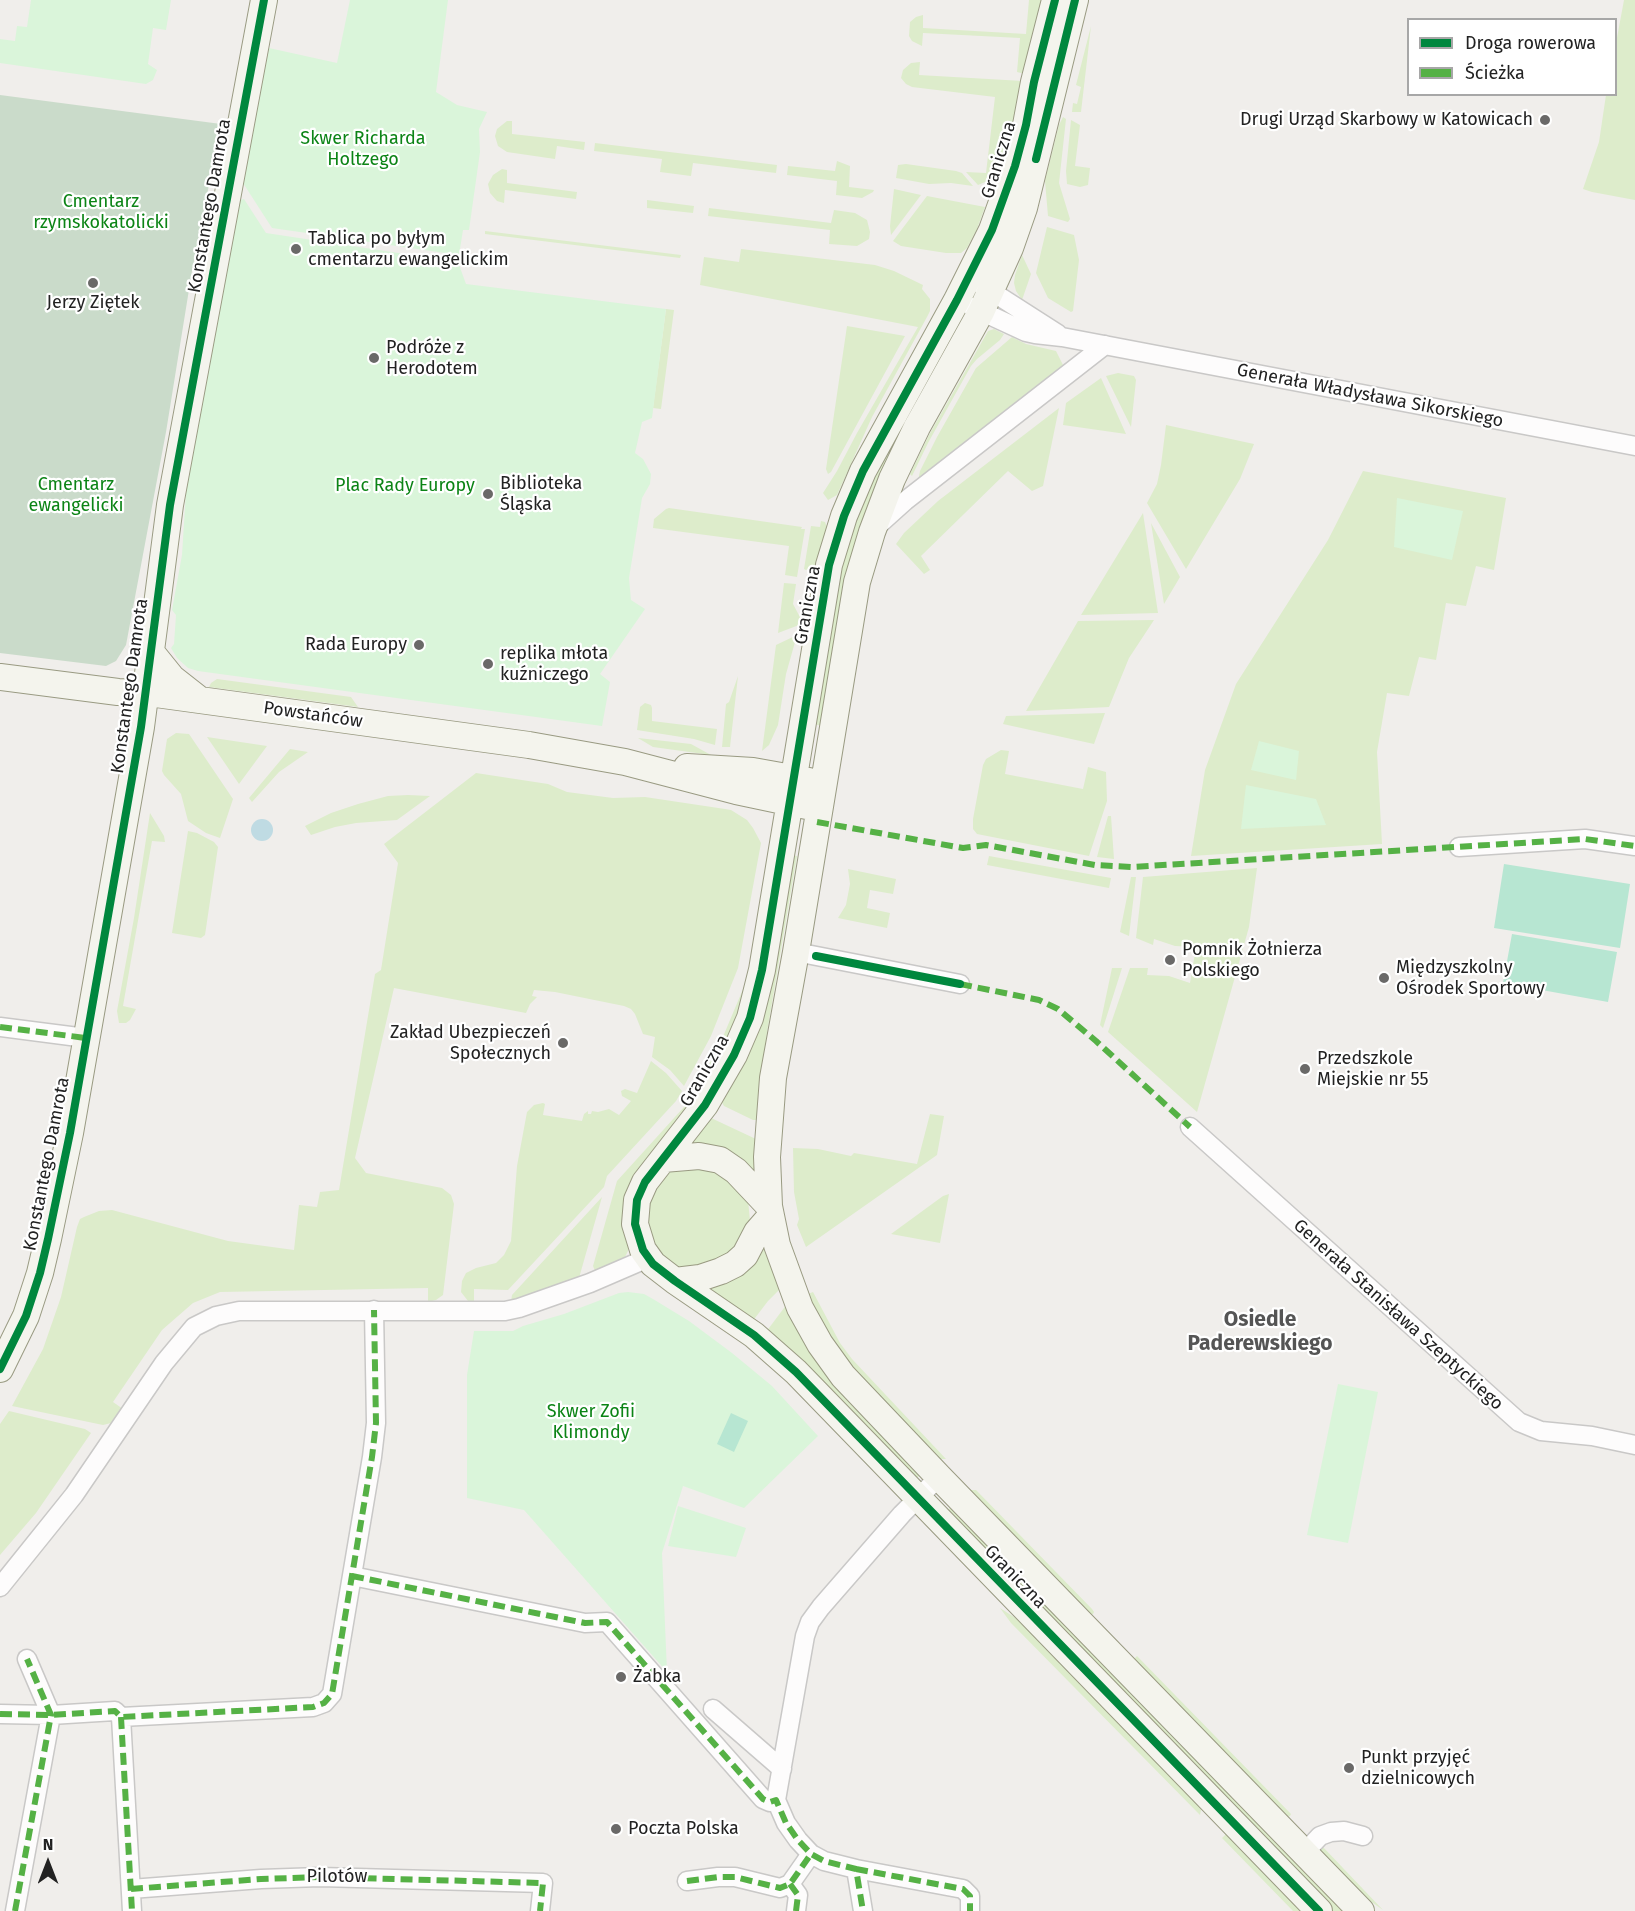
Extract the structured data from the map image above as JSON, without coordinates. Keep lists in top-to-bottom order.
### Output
{
  "streets": {
    "street": [
      "Graniczna",
      "Konstantego Damrota",
      "Generała Władysława Sikorskiego",
      "Powstańców",
      "Generała Stanisława Szeptyckiego",
      "Pilotów"
    ]
  },
  "crossings": [
    ["Graniczna", "Generała Władysława Sikorskiego"],
    ["Graniczna", "Powstańców"],
    ["Konstantego Damrota", "Powstańców"]
  ],
  "districts": ["Osiedle Paderewskiego"],
  "parks": [
    "Skwer Richarda Holtzego",
    "Cmentarz rzymskokatolicki",
    "Cmentarz ewangelicki",
    "Plac Rady Europy",
    "Skwer Zofii Klimondy"
  ],
  "places": [
    "Drugi Urząd Skarbowy w Katowicach",
    "Tablica po byłym cmentarzu ewangelickim",
    "Jerzy Ziętek",
    "Podróże z Herodotem",
    "Biblioteka Śląska",
    "Rada Europy",
    "replika młota kuźniczego",
    "Pomnik Żołnierza Polskiego",
    "Międzyszkolny Ośrodek Sportowy",
    "Zakład Ubezpieczeń Społecznych",
    "Przedszkole Miejskie nr 55",
    "Żabka",
    "Punkt przyjęć dzielnicowych",
    "Poczta Polska"
  ],
  "legend": ["Droga rowerowa", "Ścieżka"],
  "north": "top"
}
